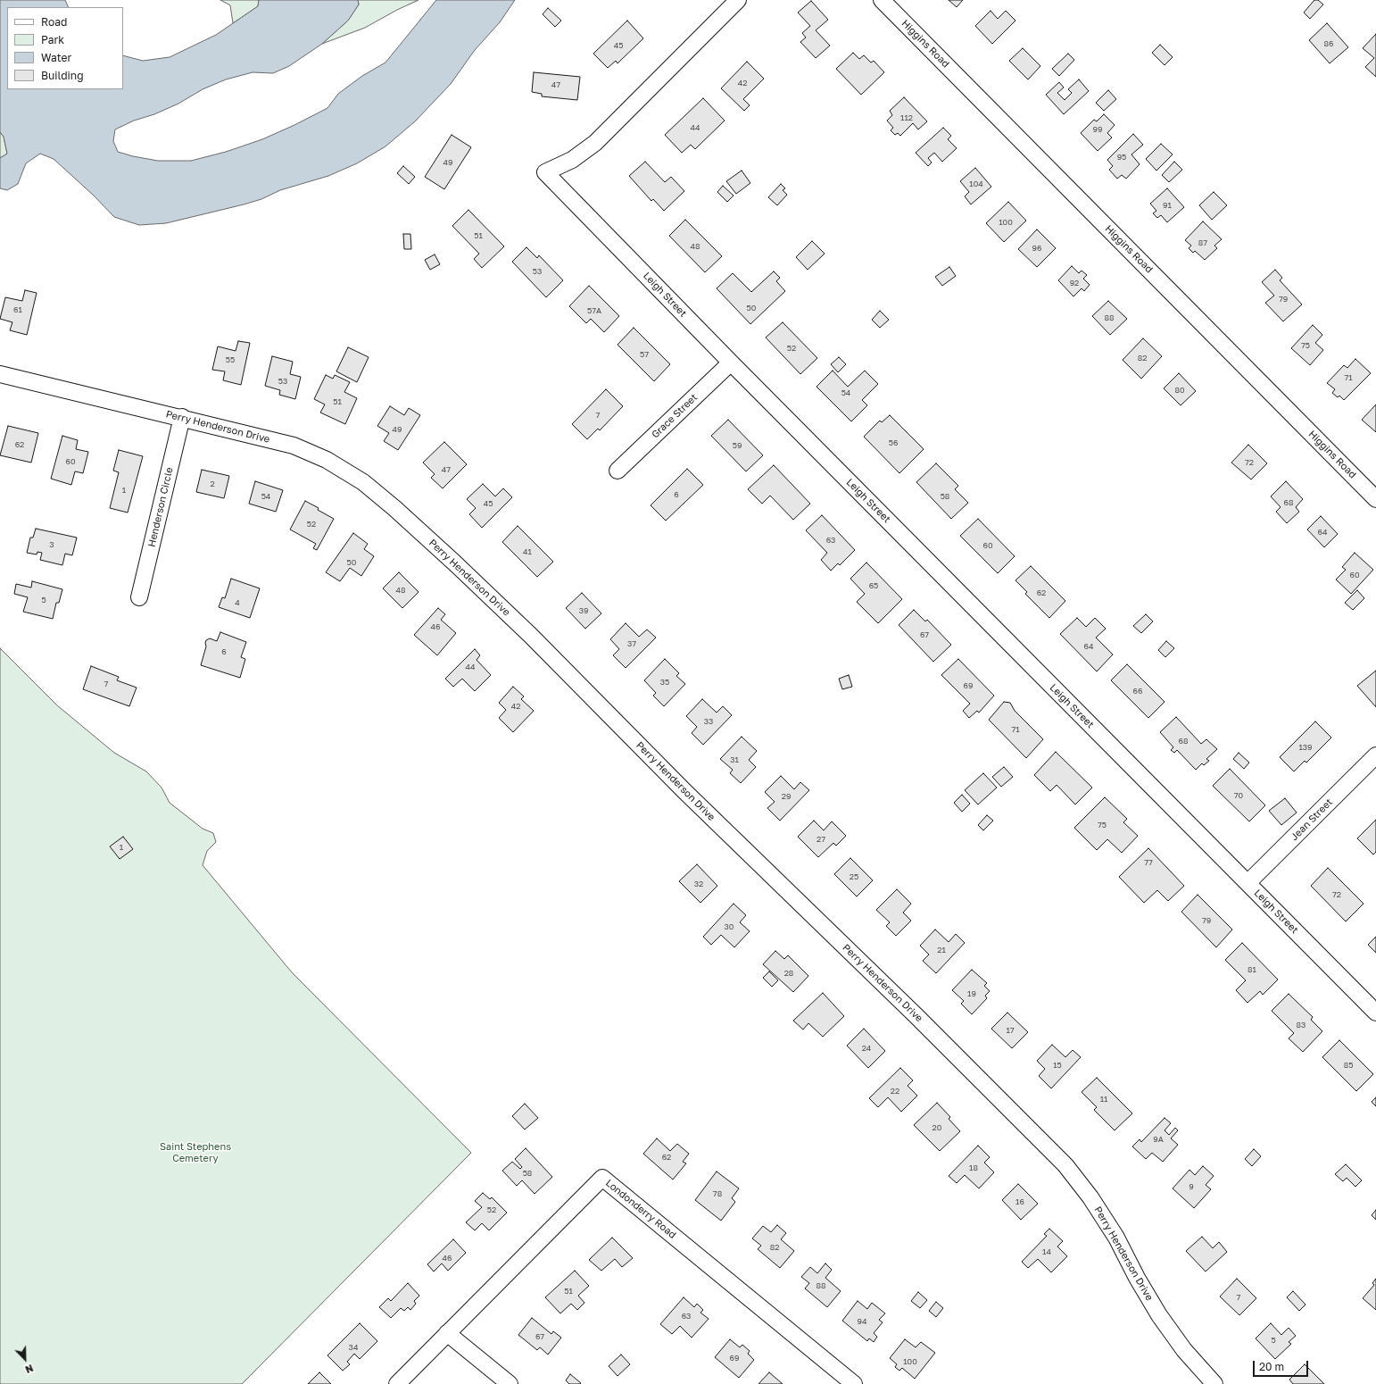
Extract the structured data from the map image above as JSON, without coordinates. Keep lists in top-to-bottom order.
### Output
{
  "streets": {
    "street": [
      "Higgins Road",
      "Leigh Street",
      "Grace Street",
      "Perry Henderson Drive",
      "Henderson Circle",
      "Jean Street",
      "Londonderry Road"
    ]
  },
  "crossings": [
    ["Leigh Street", "Grace Street"],
    ["Leigh Street", "Jean Street"],
    ["Perry Henderson Drive", "Henderson Circle"]
  ],
  "parks": ["Saint Stephens Cemetery"],
  "house_numbers": [
    "86",
    "45",
    "42",
    "47",
    "112",
    "44",
    "99",
    "95",
    "49",
    "104",
    "91",
    "100",
    "51",
    "87",
    "48",
    "96",
    "53",
    "92",
    "79",
    "50",
    "61",
    "57A",
    "88",
    "75",
    "52",
    "57",
    "82",
    "55",
    "71",
    "53",
    "80",
    "54",
    "51",
    "7",
    "49",
    "56",
    "62",
    "59",
    "60",
    "72",
    "47",
    "2",
    "1",
    "6",
    "54",
    "58",
    "68",
    "45",
    "52",
    "64",
    "63",
    "3",
    "60",
    "41",
    "50",
    "60",
    "65",
    "48",
    "62",
    "5",
    "4",
    "39",
    "46",
    "67",
    "37",
    "64",
    "6",
    "44",
    "35",
    "7",
    "69",
    "66",
    "42",
    "33",
    "71",
    "68",
    "139",
    "31",
    "70",
    "29",
    "75",
    "27",
    "1",
    "77",
    "25",
    "32",
    "72",
    "79",
    "30",
    "21",
    "81",
    "28",
    "19",
    "83",
    "17",
    "24",
    "15",
    "85",
    "22",
    "11",
    "20",
    "9A",
    "62",
    "18",
    "58",
    "9",
    "78",
    "16",
    "52",
    "82",
    "14",
    "46",
    "88",
    "51",
    "7",
    "63",
    "94",
    "67",
    "5",
    "34",
    "69",
    "100"
  ],
  "legend": [
    "Road",
    "Park",
    "Water",
    "Building"
  ],
  "scale_bar": "20 m",
  "north": "bottom right"
}
